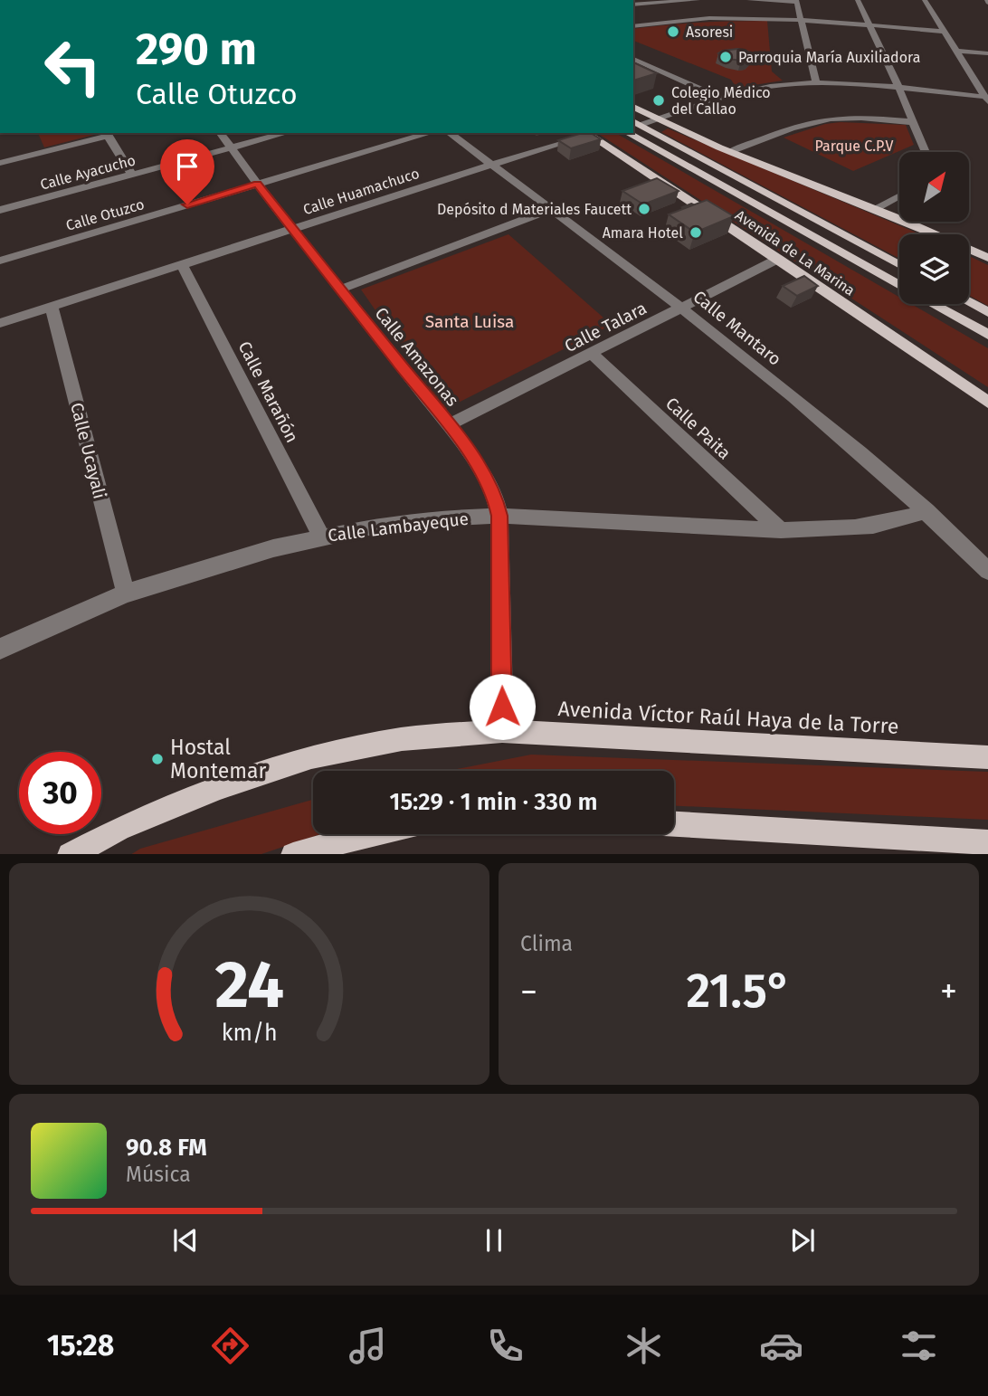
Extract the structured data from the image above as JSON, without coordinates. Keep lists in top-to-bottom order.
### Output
{
  "streets": {
    "main road": ["Avenida de La Marina", "Avenida Víctor Raúl Haya de la Torre"],
    "street": [
      "Calle Ayacucho",
      "Calle Huamachuco",
      "Calle Otuzco",
      "Calle Talara",
      "Calle Mantaro",
      "Calle Amazonas",
      "Calle Marañón",
      "Calle Paita",
      "Calle Ucayali",
      "Calle Lambayeque"
    ]
  },
  "crossings": [
    ["Calle Ayacucho", "Calle Amazonas"],
    ["Calle Huamachuco", "Avenida de La Marina"],
    ["Calle Huamachuco", "Calle Mantaro"],
    ["Calle Huamachuco", "Calle Amazonas"],
    ["Calle Huamachuco", "Calle Marañón"],
    ["Calle Huamachuco", "Calle Ucayali"],
    ["Calle Otuzco", "Calle Amazonas"],
    ["Avenida de La Marina", "Calle Talara"],
    ["Calle Talara", "Calle Mantaro"],
    ["Calle Talara", "Calle Amazonas"],
    ["Calle Talara", "Calle Paita"],
    ["Calle Mantaro", "Calle Lambayeque"],
    ["Calle Amazonas", "Calle Lambayeque"],
    ["Calle Amazonas", "Avenida Víctor Raúl Haya de la Torre"],
    ["Calle Marañón", "Calle Lambayeque"],
    ["Calle Paita", "Calle Lambayeque"],
    ["Calle Ucayali", "Calle Lambayeque"]
  ],
  "parks": ["Parque C.P.V", "Santa Luisa"],
  "places": [
    "Asoresi",
    "Parroquia María Auxiliadora",
    "Colegio Médico del Callao",
    "Depósito d Materiales Faucett",
    "Amara Hotel",
    "Hostal Montemar"
  ],
  "north": "top right",
  "page": {
    "turn": ["290 m", "Calle Otuzco"],
    "limit": "30",
    "trip": "15:29 · 1 min · 330 m",
    "tile": "Clima",
    "heat": ["−", "21.5°", "+"],
    "song": ["90.8 FM", "Música"],
    "tabs": "15:28",
    "gauge": ["24", "km/h"]
  }
}
